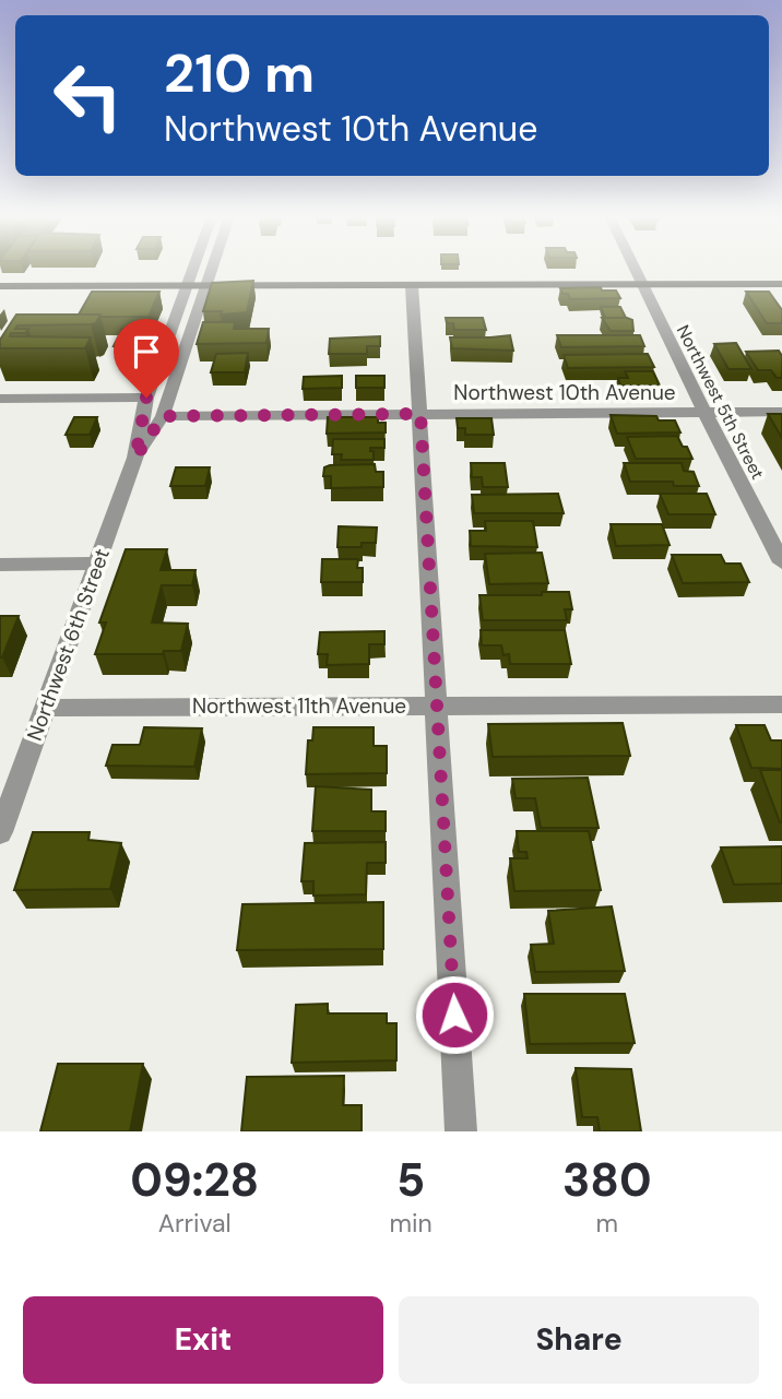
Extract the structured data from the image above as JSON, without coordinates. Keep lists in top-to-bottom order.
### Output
{
  "streets": {
    "street": [
      "Northwest 10th Avenue",
      "Northwest 5th Street",
      "Northwest 6th Street",
      "Northwest 11th Avenue"
    ]
  },
  "crossings": [
    ["Northwest 10th Avenue", "Northwest 5th Street"],
    ["Northwest 10th Avenue", "Northwest 6th Street"],
    ["Northwest 6th Street", "Northwest 11th Avenue"]
  ],
  "page": {
    "turn": ["210 m", "Northwest 10th Avenue"],
    "eta": [
      "09:28",
      "Arrival",
      "5",
      "min",
      "380",
      "m"
    ],
    "buttons": ["Exit", "Share"]
  }
}
